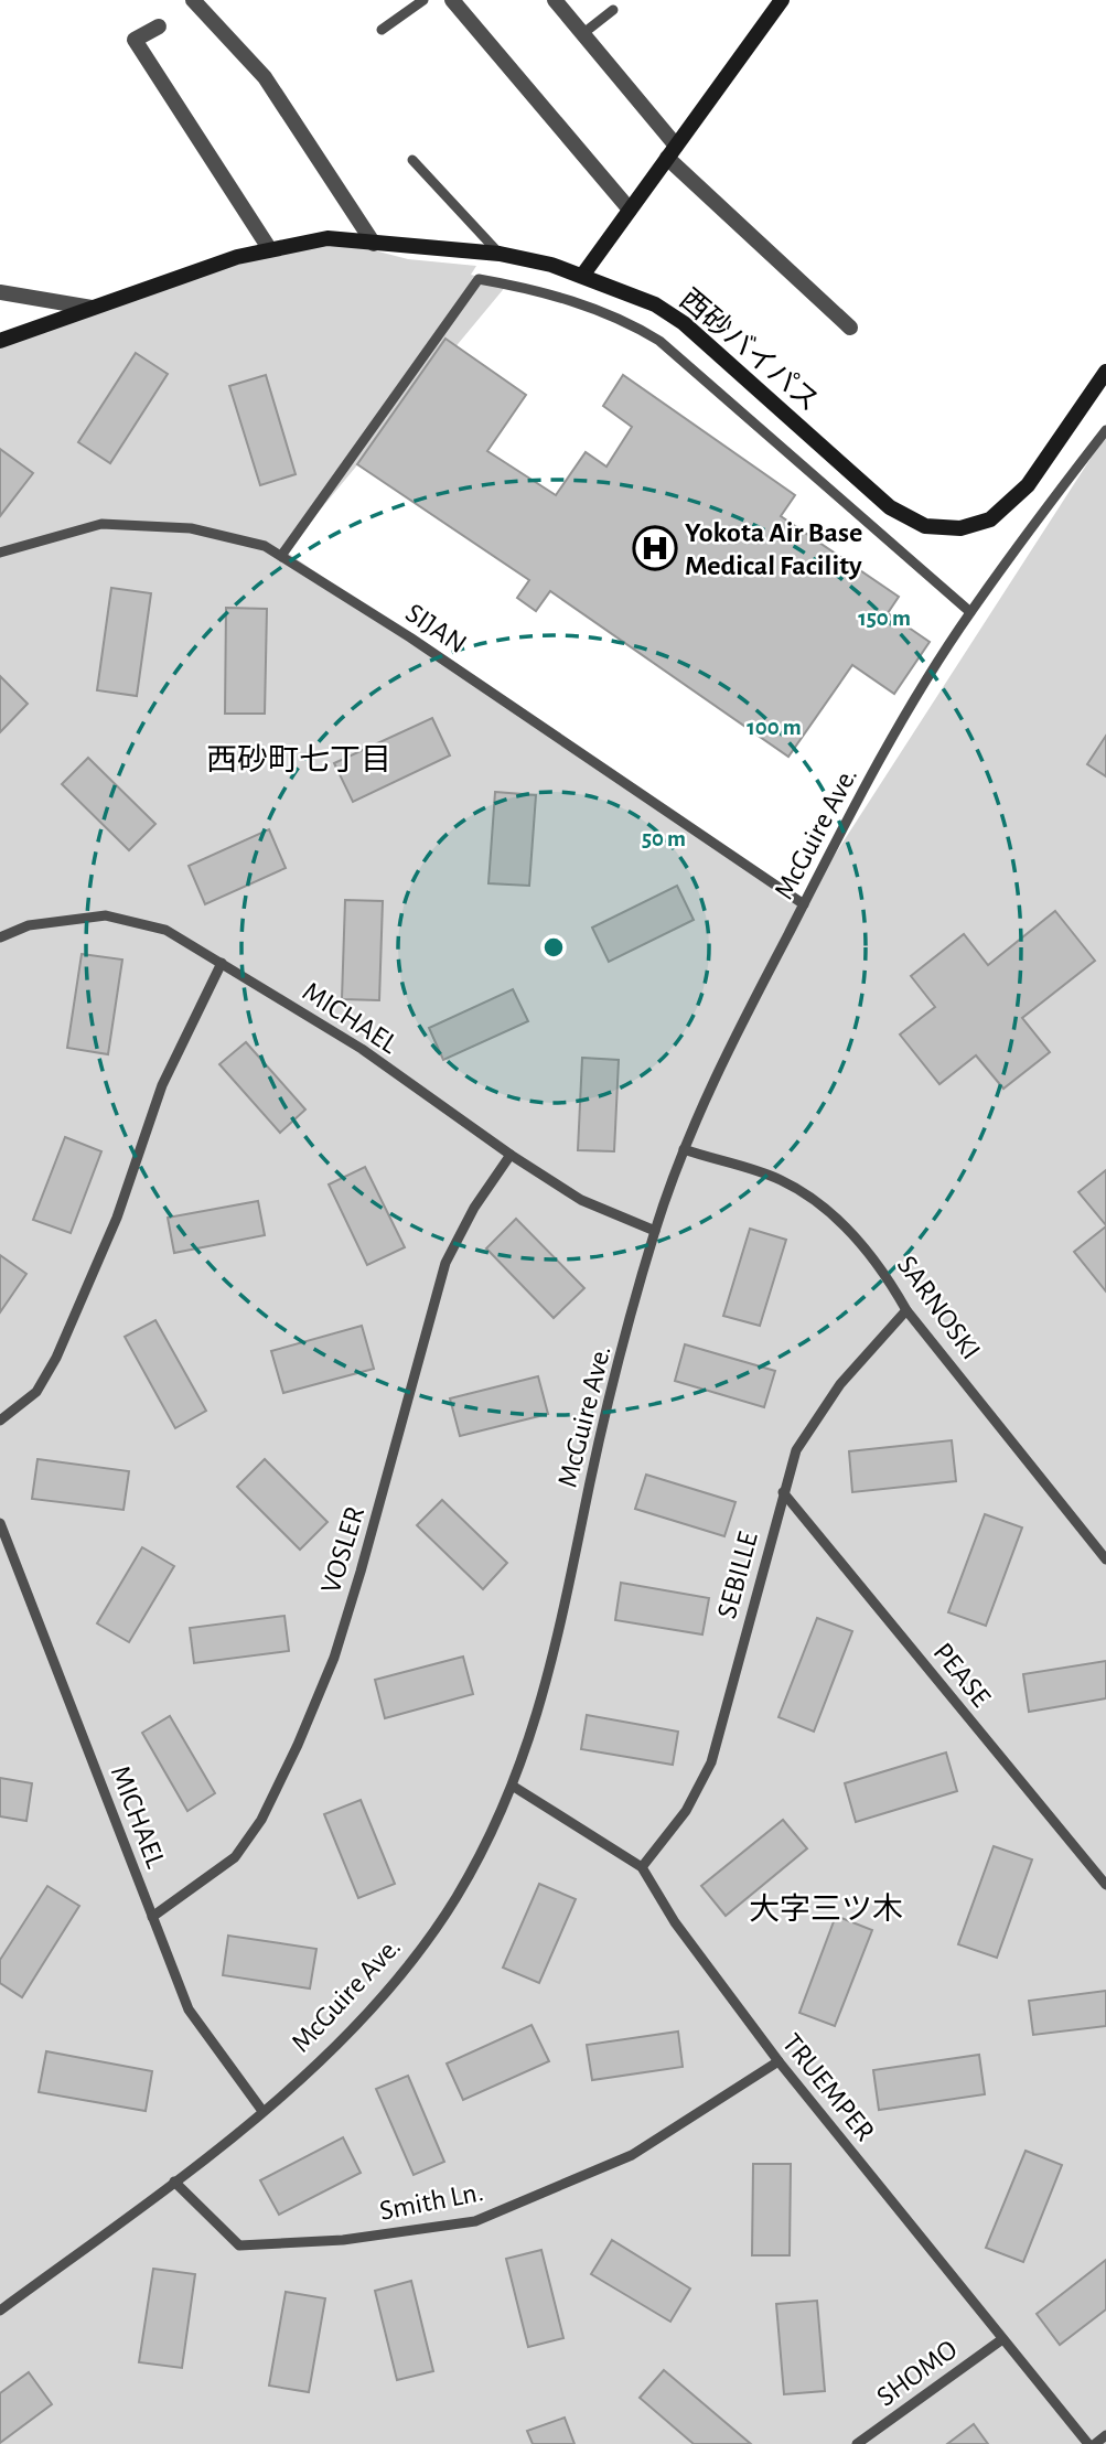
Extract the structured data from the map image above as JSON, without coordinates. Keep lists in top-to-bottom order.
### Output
{
  "streets": {
    "street": ["西砂バイパス"],
    "lane": [
      "SIJAN",
      "McGuire Ave.",
      "MICHAEL",
      "SARNOSKI",
      "VOSLER",
      "SEBILLE",
      "PEASE",
      "TRUEMPER",
      "Smith Ln.",
      "SHOMO"
    ]
  },
  "crossings": [
    ["SIJAN", "McGuire Ave."],
    ["McGuire Ave.", "MICHAEL"],
    ["McGuire Ave.", "SARNOSKI"],
    ["McGuire Ave.", "TRUEMPER"],
    ["McGuire Ave.", "Smith Ln."],
    ["MICHAEL", "VOSLER"],
    ["SARNOSKI", "SEBILLE"],
    ["SEBILLE", "PEASE"],
    ["SEBILLE", "TRUEMPER"],
    ["TRUEMPER", "Smith Ln."],
    ["TRUEMPER", "SHOMO"]
  ],
  "districts": ["西砂町七丁目", "大字三ツ木"],
  "places": {
    "hospital": ["Yokota Air Base Medical Facility"]
  },
  "rings": ["150 m", "100 m", "50 m"]
}
